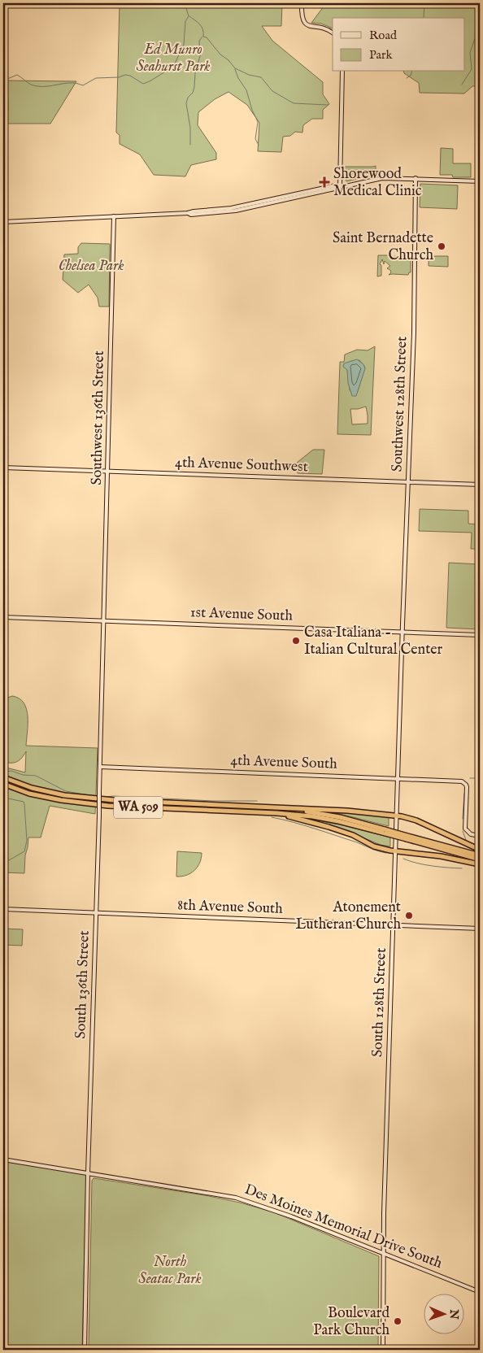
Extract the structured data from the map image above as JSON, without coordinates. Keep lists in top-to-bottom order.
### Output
{
  "streets": {
    "highway": ["WA 509"],
    "street": [
      "Southwest 128th Street",
      "Southwest 136th Street",
      "4th Avenue Southwest",
      "1st Avenue South",
      "4th Avenue South",
      "8th Avenue South",
      "South 136th Street",
      "South 128th Street",
      "Des Moines Memorial Drive South"
    ]
  },
  "crossings": [
    ["Southwest 128th Street", "4th Avenue Southwest"],
    ["Southwest 128th Street", "1st Avenue South"],
    ["Southwest 128th Street", "South 128th Street"],
    ["Southwest 136th Street", "4th Avenue Southwest"],
    ["Southwest 136th Street", "1st Avenue South"],
    ["Southwest 136th Street", "South 136th Street"],
    ["1st Avenue South", "South 136th Street"],
    ["1st Avenue South", "South 128th Street"],
    ["4th Avenue South", "South 136th Street"],
    ["4th Avenue South", "South 128th Street"],
    ["8th Avenue South", "South 136th Street"],
    ["8th Avenue South", "South 128th Street"],
    ["South 136th Street", "Des Moines Memorial Drive South"],
    ["South 128th Street", "Des Moines Memorial Drive South"]
  ],
  "parks": ["Ed Munro Seahurst Park", "Chelsea Park", "North Seatac Park"],
  "places": {
    "health": ["Shorewood Medical Clinic"],
    "other": [
      "Saint Bernadette Church",
      "Casa Italiana - Italian Cultural Center",
      "Atonement Lutheran Church",
      "Boulevard Park Church"
    ]
  },
  "legend": ["Road", "Park"],
  "north": "right"
}
